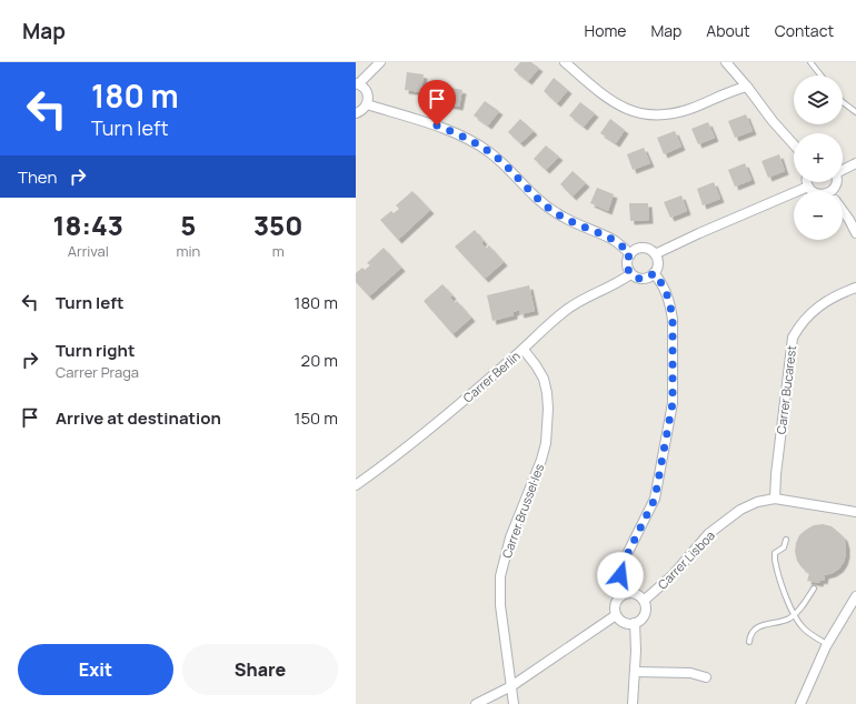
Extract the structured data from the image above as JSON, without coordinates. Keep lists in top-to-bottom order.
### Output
{
  "streets": {
    "street": [
      "Carrer Berlín",
      "Carrer Bucarest",
      "Carrer Brussel·les",
      "Carrer Lisboa"
    ]
  },
  "crossings": [
    ["Carrer Berlín", "Carrer Brussel·les"],
    ["Carrer Bucarest", "Carrer Lisboa"]
  ],
  "page": {
    "header": "Map",
    "nav": [
      "Home",
      "Map",
      "About",
      "Contact"
    ],
    "turn": ["180 m", "Turn left"],
    "map_buttons": ["+", "−"],
    "then": "Then",
    "eta": [
      "18:43",
      "Arrival",
      "5",
      "min",
      "350",
      "m"
    ],
    "list": [
      {
        "name": "Turn left",
        "value": "180 m"
      },
      {
        "name": "Turn right",
        "note": "Carrer Praga",
        "value": "20 m"
      },
      {
        "name": "Arrive at destination",
        "value": "150 m"
      }
    ],
    "buttons": ["Exit", "Share"]
  }
}
